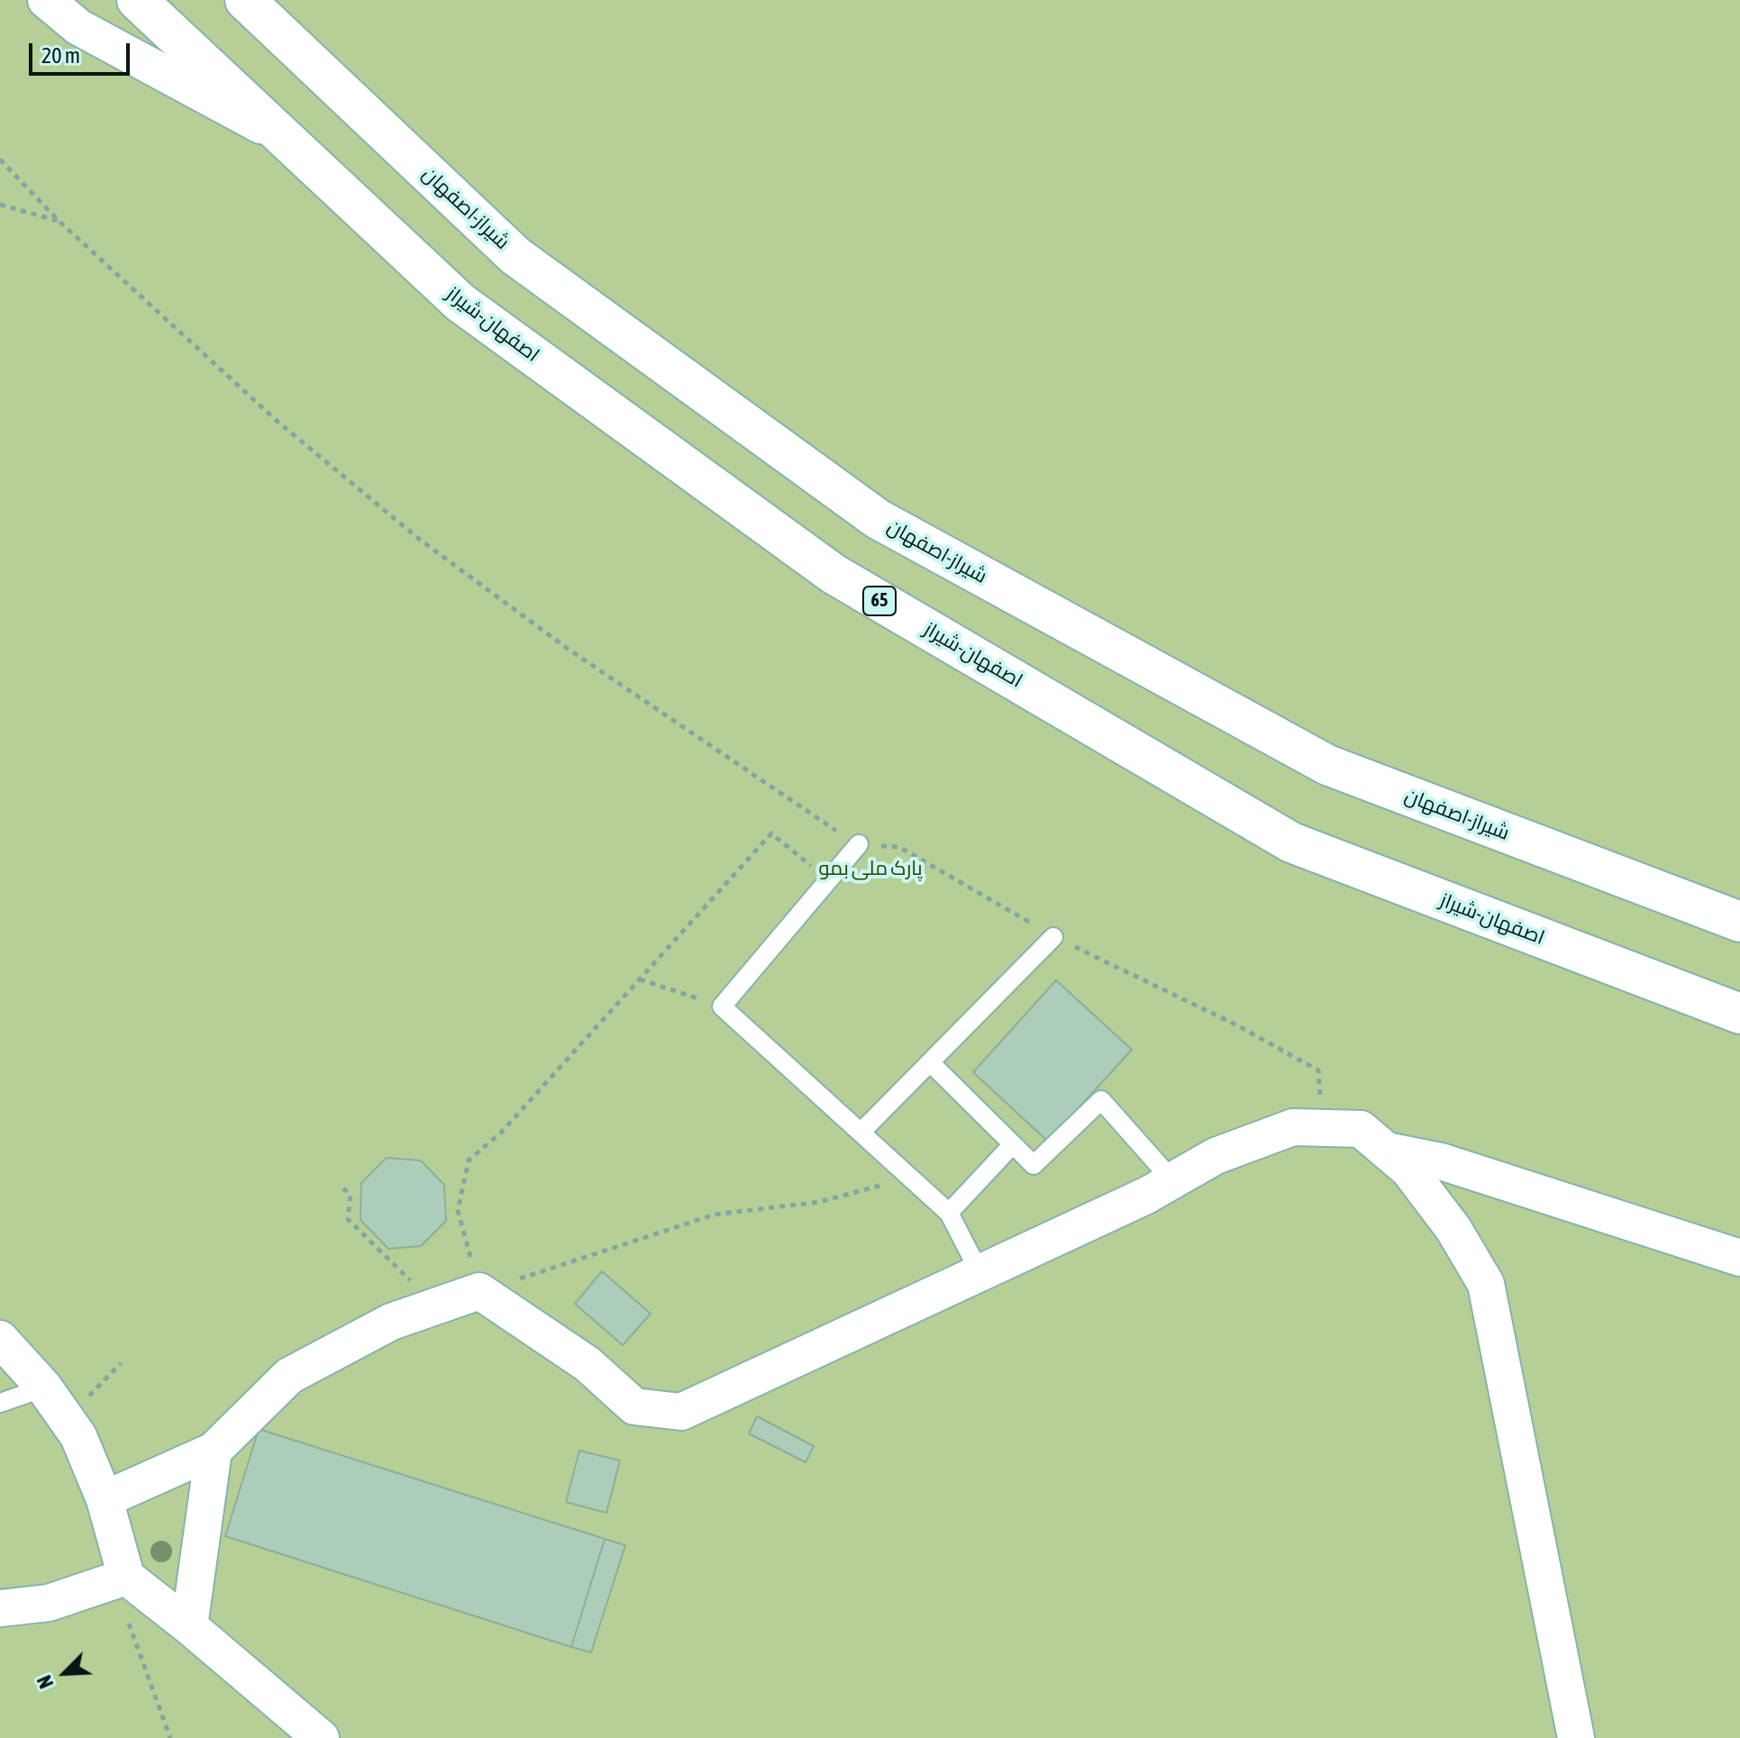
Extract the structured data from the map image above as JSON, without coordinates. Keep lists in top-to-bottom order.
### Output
{
  "streets": {
    "highway": ["شیراز-اصفهان", "اصفهان-شیراز", "65"]
  },
  "parks": ["پارک ملی بمو"],
  "scale_bar": "20 m",
  "north": "bottom left"
}
